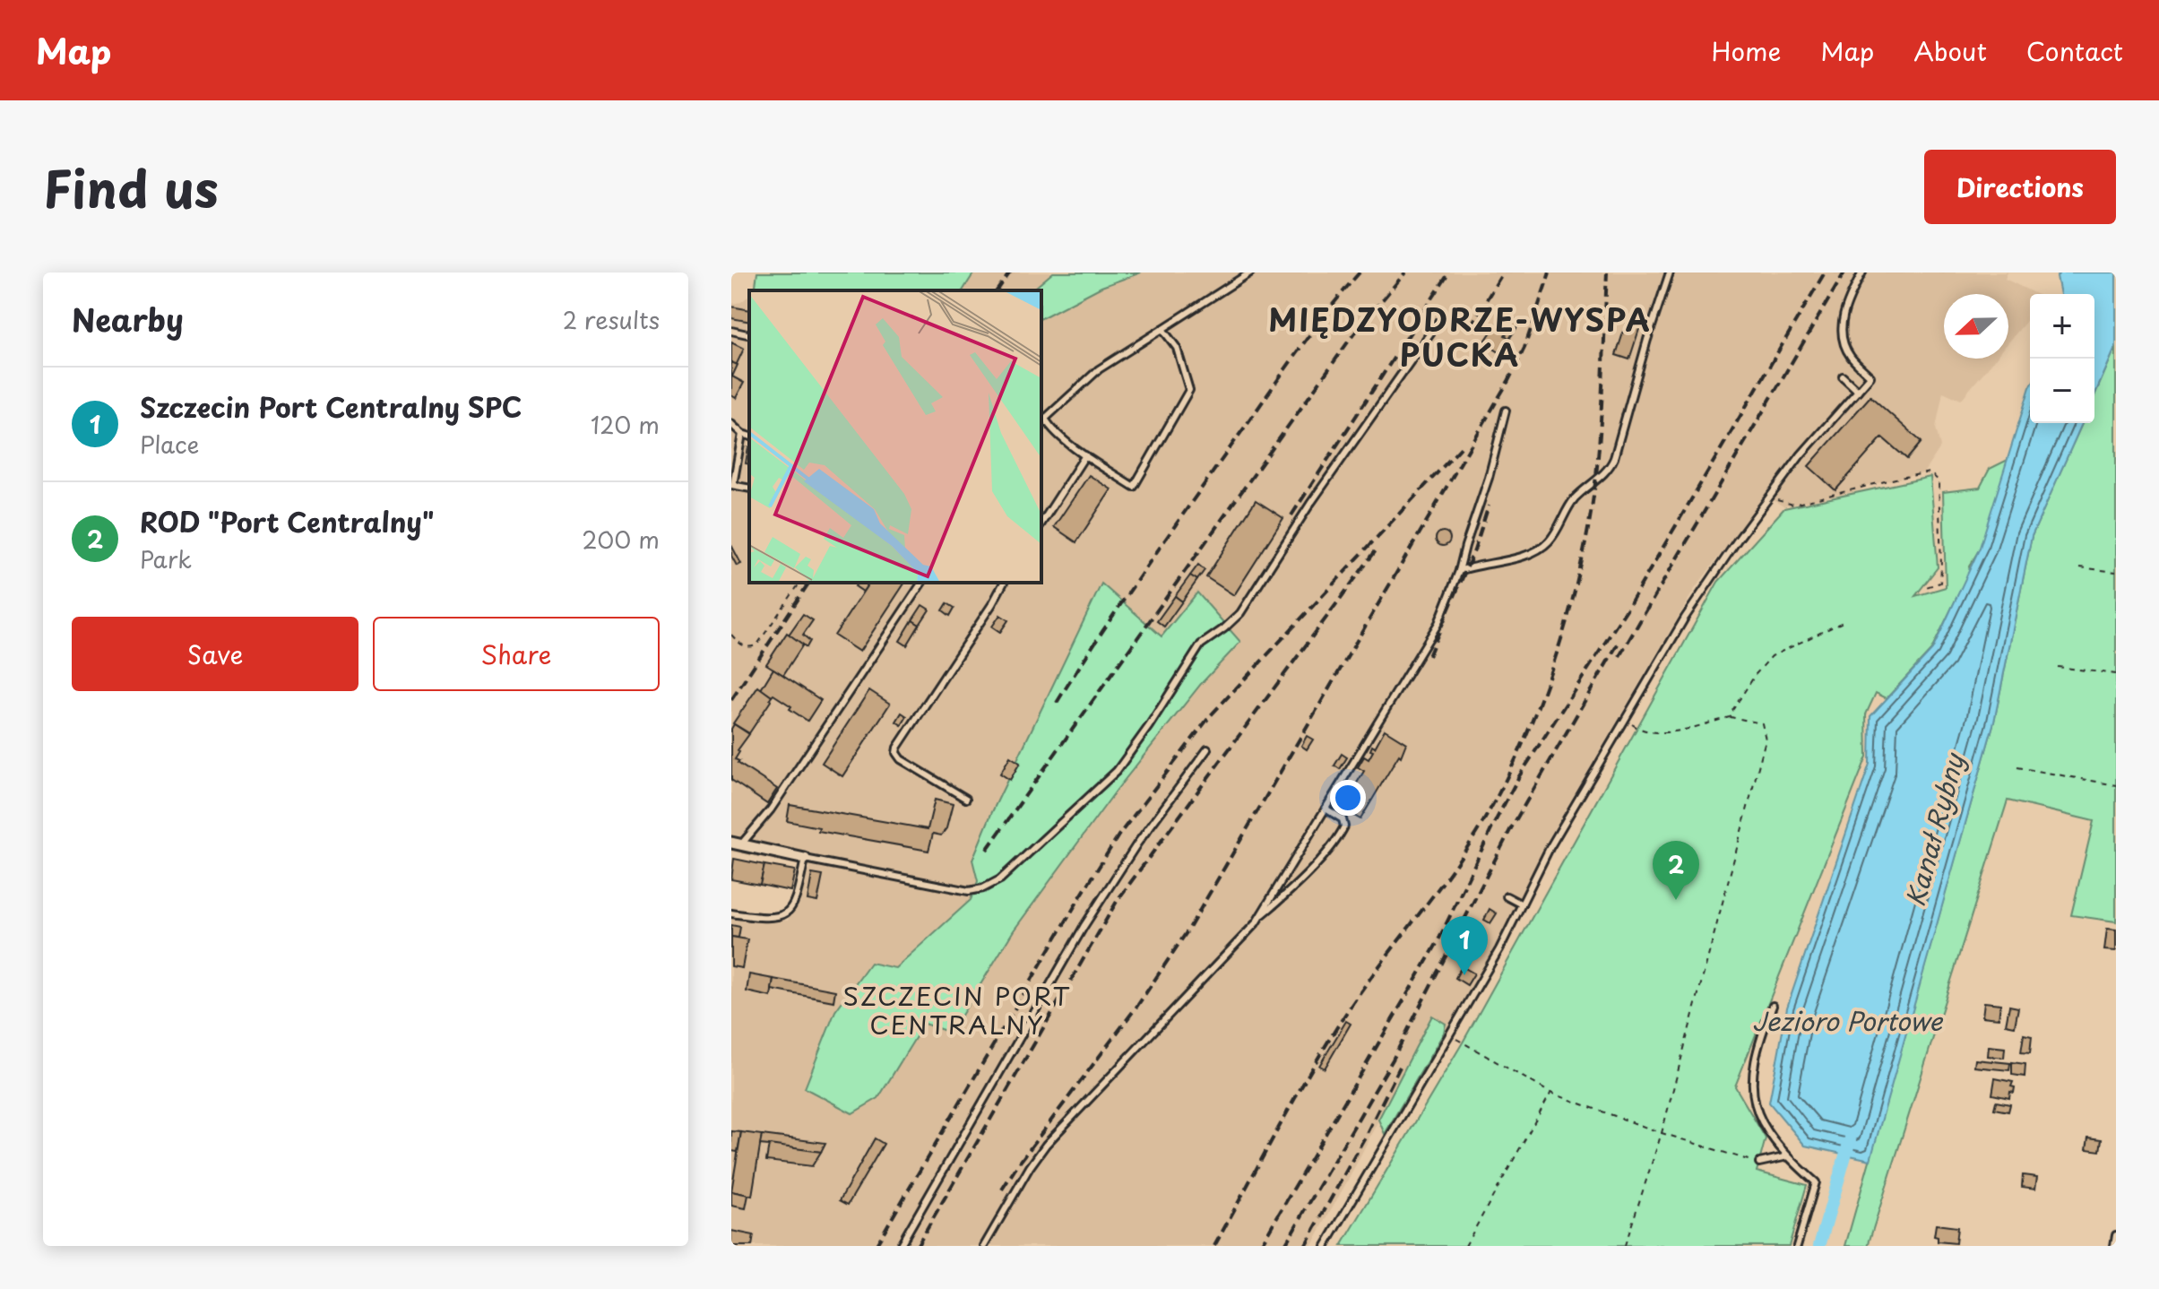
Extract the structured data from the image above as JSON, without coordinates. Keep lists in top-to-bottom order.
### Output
{
  "districts": ["MIĘDZYODRZE-WYSPA PUCKA", "SZCZECIN PORT CENTRALNY"],
  "water": ["Kanał Rybny", "Jezioro Portowe"],
  "north": "left",
  "page": {
    "header": "Map",
    "nav": [
      "Home",
      "Map",
      "About",
      "Contact"
    ],
    "title": "Find us",
    "buttons": [
      "Directions",
      ["Save", "Share"]
    ],
    "heading": ["Nearby", "2 results"],
    "map_buttons": ["+", "−"],
    "list": [
      {
        "mark": "1",
        "name": "Szczecin Port Centralny SPC",
        "note": "Place",
        "value": "120 m"
      },
      {
        "mark": "2",
        "name": "ROD \"Port Centralny\"",
        "note": "Park",
        "value": "200 m"
      }
    ],
    "pins": ["2", "1"]
  }
}
